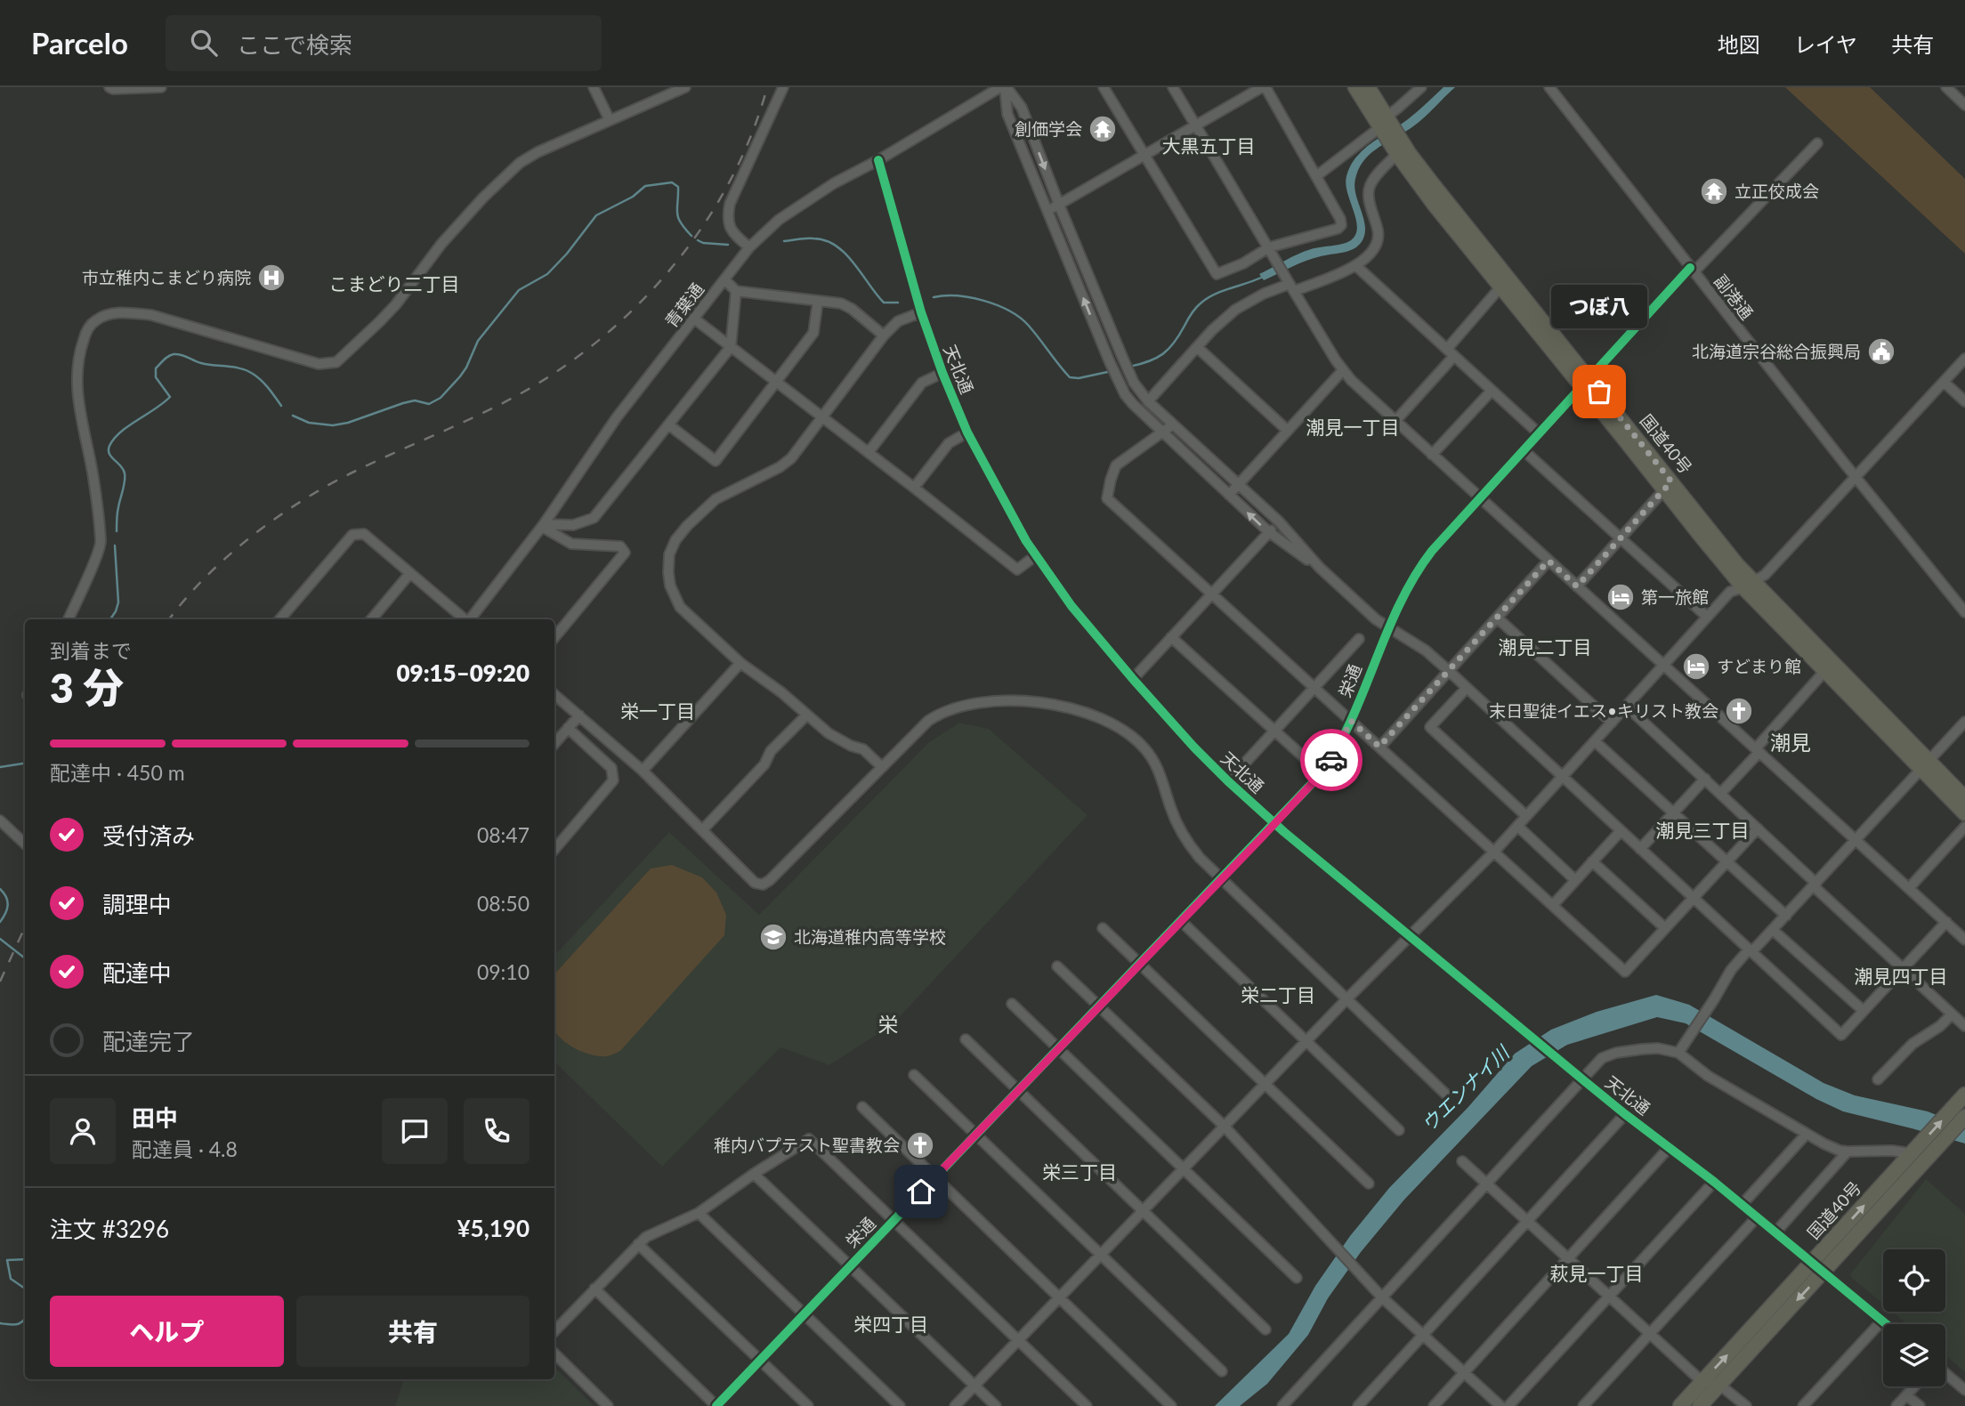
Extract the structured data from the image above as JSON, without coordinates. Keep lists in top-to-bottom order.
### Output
{
  "streets": {
    "highway": ["国道40号"],
    "street": [
      "副港通",
      "青葉通",
      "天北通",
      "栄通"
    ]
  },
  "crossings": [
    ["副港通", "栄通"],
    ["青葉通", "天北通"],
    ["天北通", "国道40号"],
    ["天北通", "栄通"],
    ["国道40号", "栄通"]
  ],
  "districts": [
    "大黒五丁目",
    "こまどり二丁目",
    "潮見一丁目",
    "潮見二丁目",
    "栄一丁目",
    "潮見",
    "潮見三丁目",
    "潮見四丁目",
    "栄二丁目",
    "栄",
    "栄三丁目",
    "萩見一丁目",
    "栄四丁目"
  ],
  "water": ["ウエンナイ川"],
  "places": {
    "temple": ["創価学会", "立正佼成会"],
    "hospital": ["市立稚内こまどり病院"],
    "public building": ["北海道宗谷総合振興局"],
    "other": ["つぼ八"],
    "hotel": ["第一旅館", "すどまり館"],
    "church": ["末日聖徒イエス•キリスト教会", "稚内バプテスト聖書教会"],
    "school or university": ["北海道稚内高等学校"]
  },
  "page": {
    "header": "Parcelo",
    "search": "ここで検索",
    "nav": ["地図", "レイヤ", "共有"],
    "bubble": "つぼ八",
    "heading": ["3 分", "到着まで", "09:15–09:20"],
    "panel": [
      "田中",
      "配達員 · 4.8",
      "注文 #3296",
      "¥5,190"
    ],
    "bar": "配達中 · 450 m",
    "list": [
      ["受付済み", "08:47"],
      ["調理中", "08:50"],
      ["配達中", "09:10"],
      "配達完了"
    ],
    "buttons": ["ヘルプ", "共有"]
  }
}
